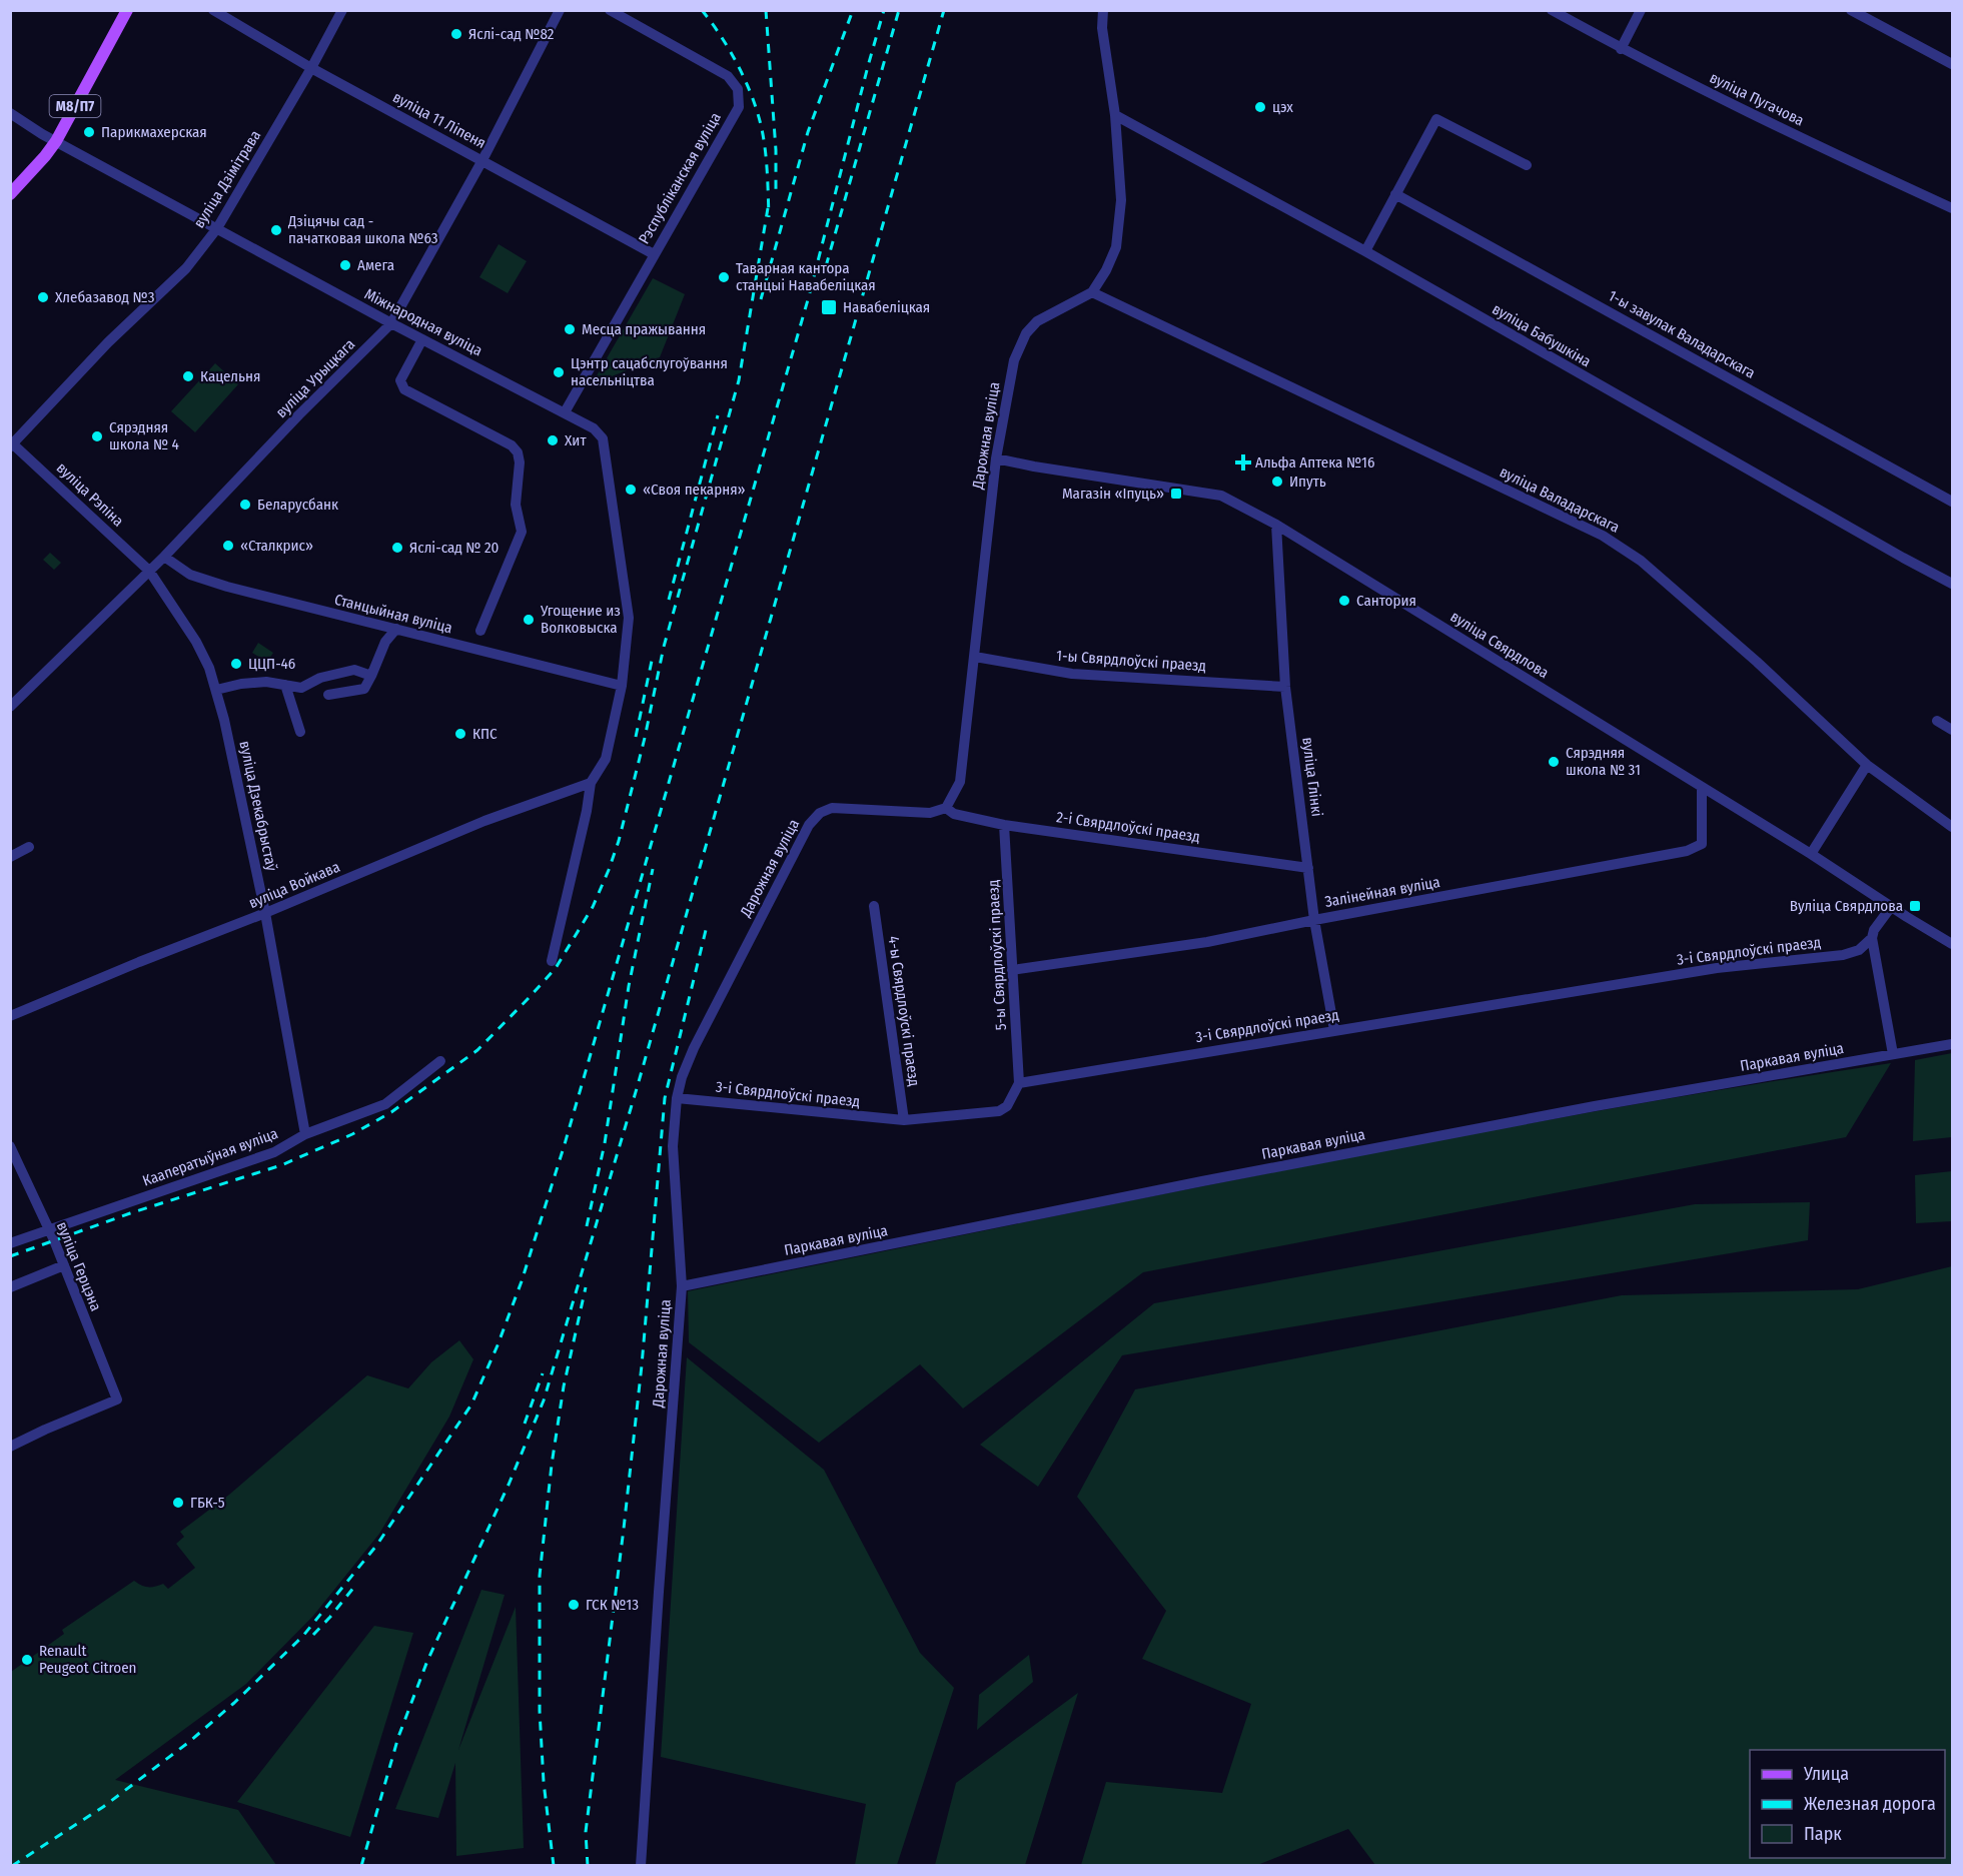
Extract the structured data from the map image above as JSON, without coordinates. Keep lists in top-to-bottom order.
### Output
{
  "streets": {
    "main road": ["М8/П7"],
    "street": [
      "вуліца Пугачова",
      "вуліца 11 Ліпеня",
      "Рэспубліканская вуліца",
      "вуліца Дзімітрава",
      "Міжнародная вуліца",
      "1-ы завулак Валадарскага",
      "вуліца Бабушкіна",
      "вуліца Урыцкага",
      "Дарожная вуліца",
      "вуліца Рэпіна",
      "вуліца Валадарскага",
      "Станцыйная вуліца",
      "вуліца Свярдлова",
      "1-ы Свярдлоўскі праезд",
      "вуліца Глінкі",
      "вуліца Дзекабрыстаў",
      "2-і Свярдлоўскі праезд",
      "вуліца Войкава",
      "Залінейная вуліца",
      "3-і Свярдлоўскі праезд",
      "5-ы Свярдлоўскі праезд",
      "4-ы Свярдлоўскі праезд",
      "Паркавая вуліца",
      "Кааператыўная вуліца",
      "вуліца Герцэна"
    ]
  },
  "crossings": [
    ["М8/П7", "Міжнародная вуліца"],
    ["вуліца 11 Ліпеня", "Рэспубліканская вуліца"],
    ["вуліца 11 Ліпеня", "вуліца Дзімітрава"],
    ["вуліца 11 Ліпеня", "вуліца Урыцкага"],
    ["Рэспубліканская вуліца", "Міжнародная вуліца"],
    ["вуліца Дзімітрава", "Міжнародная вуліца"],
    ["вуліца Дзімітрава", "вуліца Рэпіна"],
    ["Міжнародная вуліца", "вуліца Урыцкага"],
    ["Міжнародная вуліца", "Станцыйная вуліца"],
    ["Міжнародная вуліца", "вуліца Войкава"],
    ["вуліца Урыцкага", "вуліца Рэпіна"],
    ["вуліца Урыцкага", "Станцыйная вуліца"],
    ["вуліца Урыцкага", "вуліца Дзекабрыстаў"],
    ["Дарожная вуліца", "вуліца Валадарскага"],
    ["Дарожная вуліца", "вуліца Свярдлова"],
    ["Дарожная вуліца", "1-ы Свярдлоўскі праезд"],
    ["Дарожная вуліца", "2-і Свярдлоўскі праезд"],
    ["Дарожная вуліца", "3-і Свярдлоўскі праезд"],
    ["Дарожная вуліца", "Паркавая вуліца"],
    ["вуліца Рэпіна", "вуліца Дзекабрыстаў"],
    ["вуліца Свярдлова", "вуліца Глінкі"],
    ["вуліца Свярдлова", "Залінейная вуліца"],
    ["1-ы Свярдлоўскі праезд", "вуліца Глінкі"],
    ["вуліца Глінкі", "2-і Свярдлоўскі праезд"],
    ["вуліца Глінкі", "Залінейная вуліца"],
    ["вуліца Глінкі", "3-і Свярдлоўскі праезд"],
    ["вуліца Дзекабрыстаў", "вуліца Войкава"],
    ["вуліца Дзекабрыстаў", "Кааператыўная вуліца"],
    ["2-і Свярдлоўскі праезд", "5-ы Свярдлоўскі праезд"],
    ["Залінейная вуліца", "5-ы Свярдлоўскі праезд"],
    ["3-і Свярдлоўскі праезд", "5-ы Свярдлоўскі праезд"],
    ["3-і Свярдлоўскі праезд", "4-ы Свярдлоўскі праезд"],
    ["Кааператыўная вуліца", "вуліца Герцэна"]
  ],
  "places": {
    "other": [
      "Яслі-сад №82",
      "цэх",
      "Парикмахерская",
      "Дзіцячы сад - пачатковая школа №63",
      "Амега",
      "Таварная кантора станцыі Навабеліцкая",
      "Хлебазавод №3",
      "Месца пражывання",
      "Цэнтр сацабслугоўвання насельніцтва",
      "Кацельня",
      "Сярэдняя школа № 4",
      "Хит",
      "Ипуть",
      "«Своя пекарня»",
      "Беларусбанк",
      "«Сталкрис»",
      "Яслі-сад № 20",
      "Сантория",
      "Угощение из Волковыска",
      "ЦЦП-46",
      "КПС",
      "Сярэдняя школа № 31",
      "ГБК-5",
      "ГСК №13",
      "Renault Peugeot Citroen"
    ],
    "transit": ["Навабеліцкая", "Магазін «Іпуць»", "Вуліца Свярдлова"],
    "health": ["Альфа Аптека №16"]
  },
  "legend": ["Улица", "Железная дорога", "Парк"]
}
